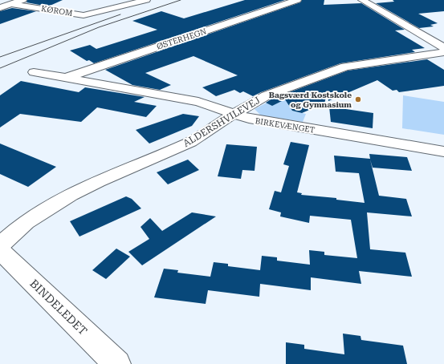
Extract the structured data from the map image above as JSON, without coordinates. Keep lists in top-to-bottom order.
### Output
{
  "streets": {
    "street": [
      "KØROM",
      "ØSTERHEGN",
      "ALDERSHVILEVEJ",
      "BIRKEVÆNGET",
      "BINDELEDET"
    ]
  },
  "crossings": [
    ["ØSTERHEGN", "BIRKEVÆNGET"],
    ["ALDERSHVILEVEJ", "BIRKEVÆNGET"]
  ],
  "places": ["Bagsværd Kostskole og Gymnasium"]
}
